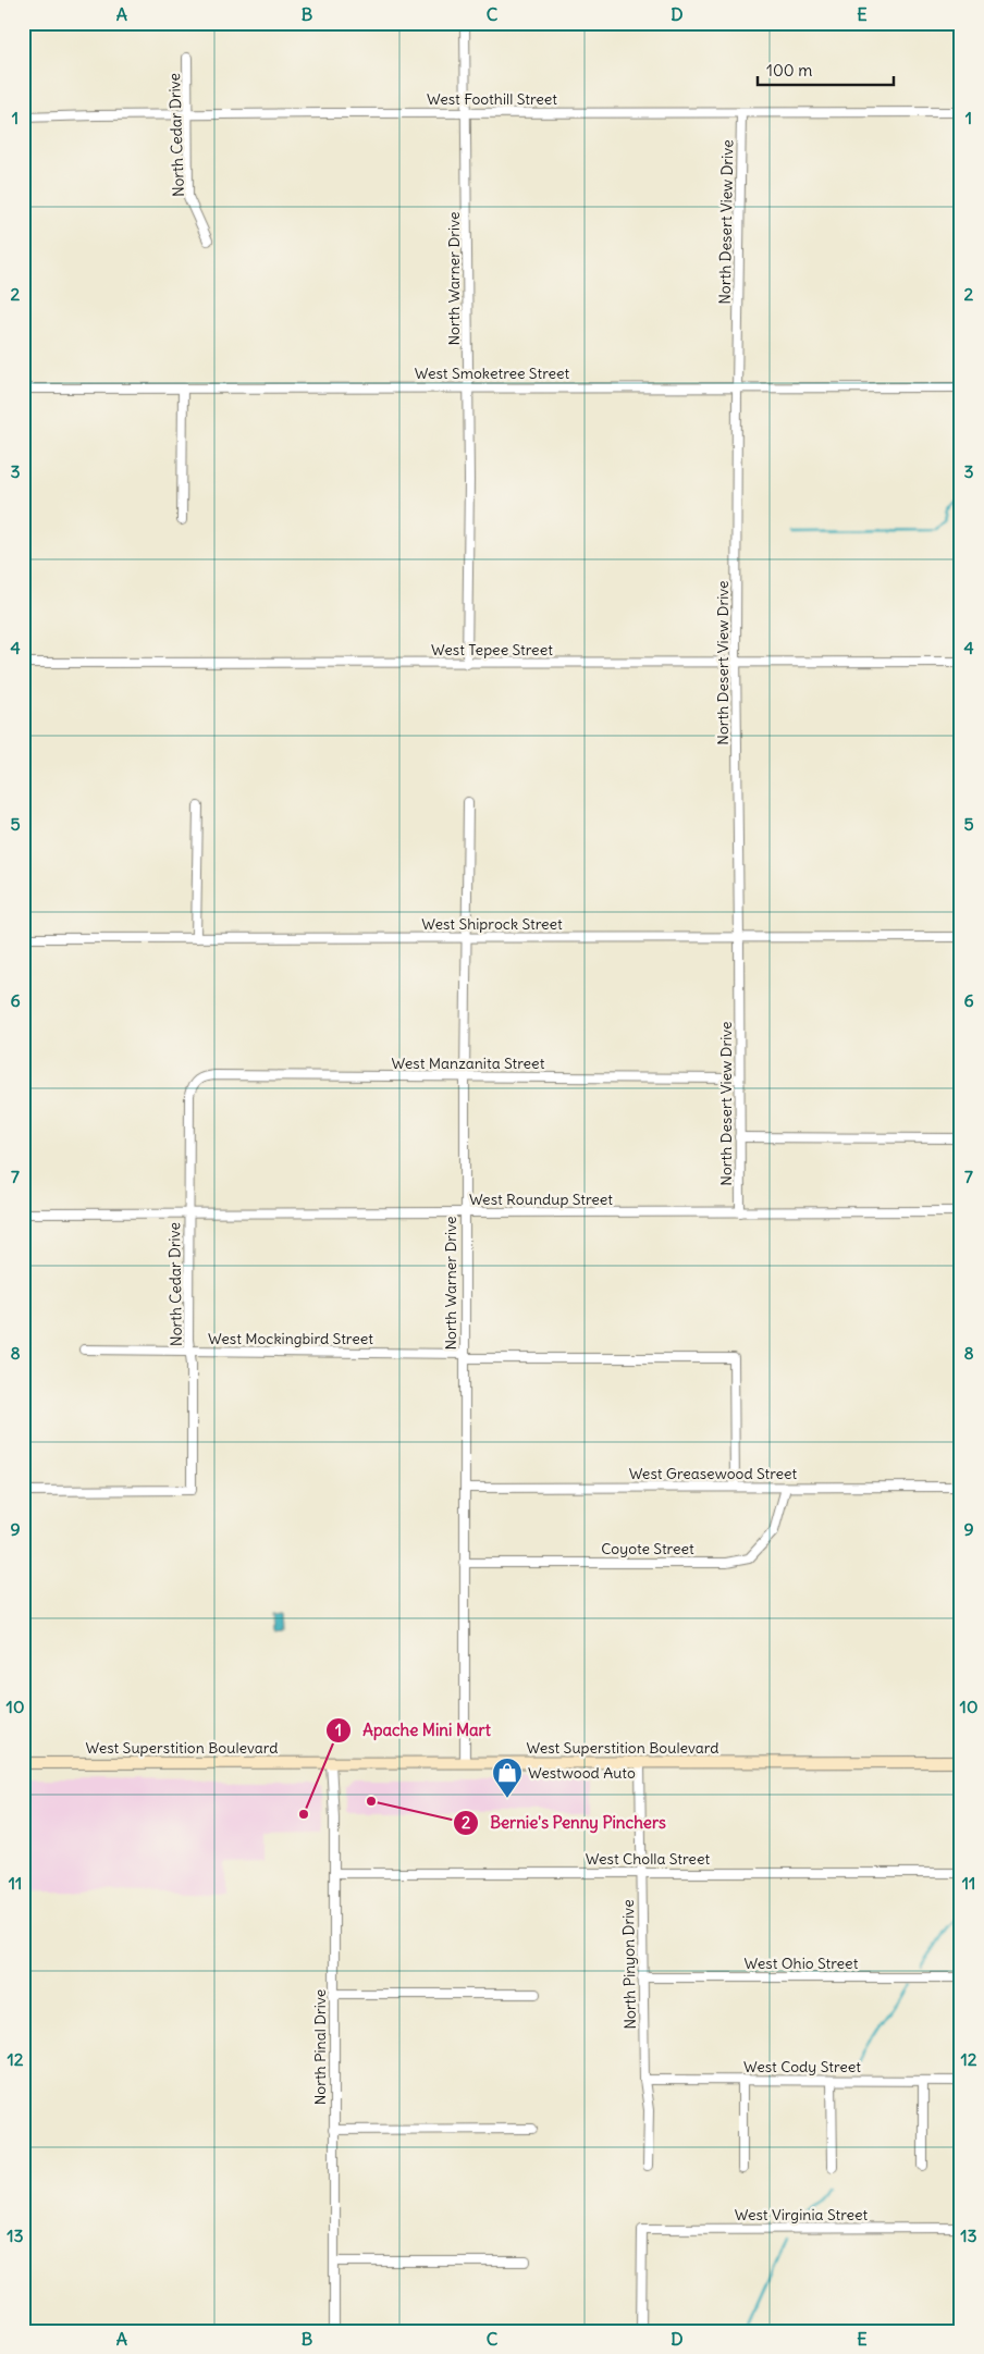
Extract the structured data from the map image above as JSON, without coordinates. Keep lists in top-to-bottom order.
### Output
{
  "streets": {
    "main road": ["West Superstition Boulevard"],
    "street": [
      "West Foothill Street",
      "North Cedar Drive",
      "North Desert View Drive",
      "North Warner Drive",
      "West Smoketree Street",
      "West Tepee Street",
      "West Shiprock Street",
      "West Manzanita Street",
      "West Roundup Street",
      "West Mockingbird Street",
      "West Greasewood Street",
      "Coyote Street",
      "West Cholla Street",
      "West Ohio Street",
      "North Pinyon Drive",
      "North Pinal Drive",
      "West Cody Street",
      "West Virginia Street"
    ]
  },
  "crossings": [
    ["West Foothill Street", "North Cedar Drive"],
    ["West Foothill Street", "North Desert View Drive"],
    ["West Foothill Street", "North Warner Drive"],
    ["North Cedar Drive", "West Manzanita Street"],
    ["North Cedar Drive", "West Roundup Street"],
    ["North Cedar Drive", "West Mockingbird Street"],
    ["North Desert View Drive", "West Smoketree Street"],
    ["North Desert View Drive", "West Tepee Street"],
    ["North Desert View Drive", "West Shiprock Street"],
    ["North Desert View Drive", "West Manzanita Street"],
    ["North Desert View Drive", "West Roundup Street"],
    ["North Warner Drive", "West Smoketree Street"],
    ["North Warner Drive", "West Tepee Street"],
    ["North Warner Drive", "West Shiprock Street"],
    ["North Warner Drive", "West Manzanita Street"],
    ["North Warner Drive", "West Roundup Street"],
    ["North Warner Drive", "West Mockingbird Street"],
    ["North Warner Drive", "West Greasewood Street"],
    ["North Warner Drive", "Coyote Street"],
    ["North Warner Drive", "West Superstition Boulevard"],
    ["West Mockingbird Street", "West Greasewood Street"],
    ["West Greasewood Street", "Coyote Street"],
    ["West Superstition Boulevard", "North Pinyon Drive"],
    ["West Superstition Boulevard", "North Pinal Drive"],
    ["West Cholla Street", "North Pinyon Drive"],
    ["West Cholla Street", "North Pinal Drive"],
    ["West Ohio Street", "North Pinyon Drive"],
    ["North Pinyon Drive", "West Cody Street"]
  ],
  "places": {
    "shop": ["Westwood Auto"],
    "other": ["Bernie's Penny Pinchers", "Apache Mini Mart"]
  },
  "scale_bar": "100 m",
  "grid": {
    "columns": [
      "A",
      "B",
      "C",
      "D",
      "E"
    ],
    "rows": [
      "1",
      "2",
      "3",
      "4",
      "5",
      "6",
      "7",
      "8",
      "9",
      "10",
      "11",
      "12",
      "13"
    ]
  }
}
